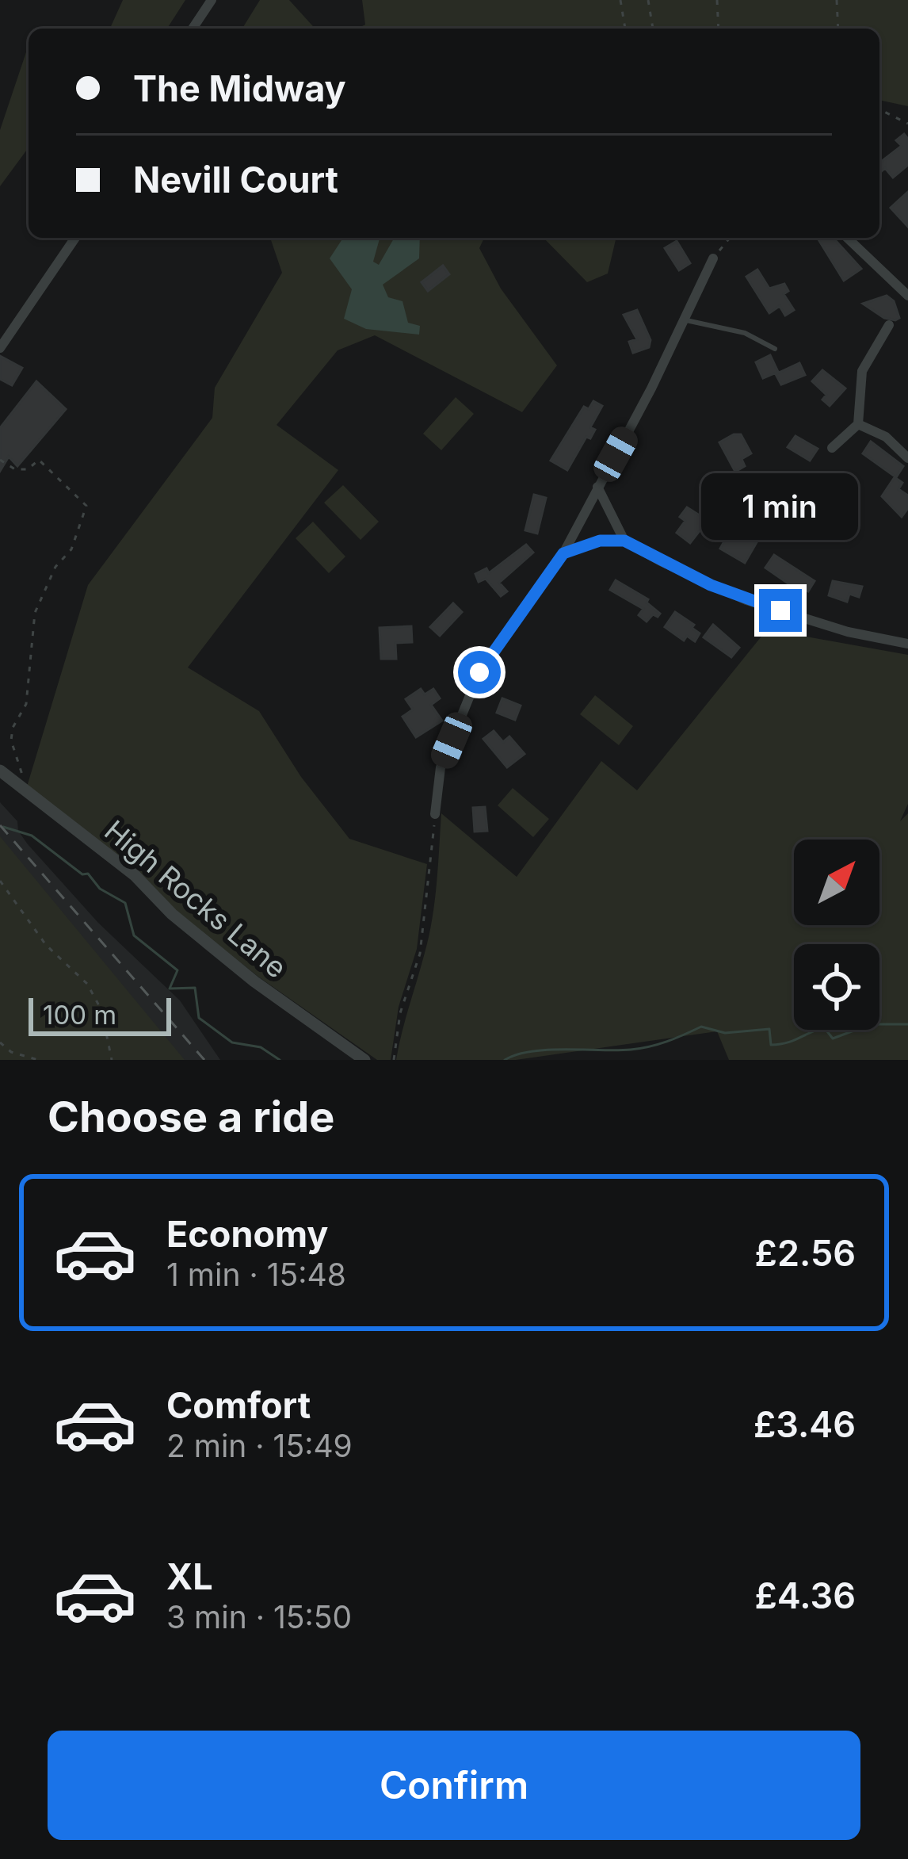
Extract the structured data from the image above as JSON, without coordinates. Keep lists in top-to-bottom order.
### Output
{
  "streets": {
    "street": ["High Rocks Lane"]
  },
  "scale_bar": "100 m",
  "north": "top right",
  "page": {
    "banner": ["The Midway", "Nevill Court"],
    "bubble": "1 min",
    "scale": "100 m",
    "heading": "Choose a ride",
    "list": [
      {
        "name": "Economy",
        "note": "1 min · 15:48",
        "value": "£2.56"
      },
      {
        "name": "Comfort",
        "note": "2 min · 15:49",
        "value": "£3.46"
      },
      {
        "name": "XL",
        "note": "3 min · 15:50",
        "value": "£4.36"
      }
    ],
    "buttons": "Confirm"
  }
}
